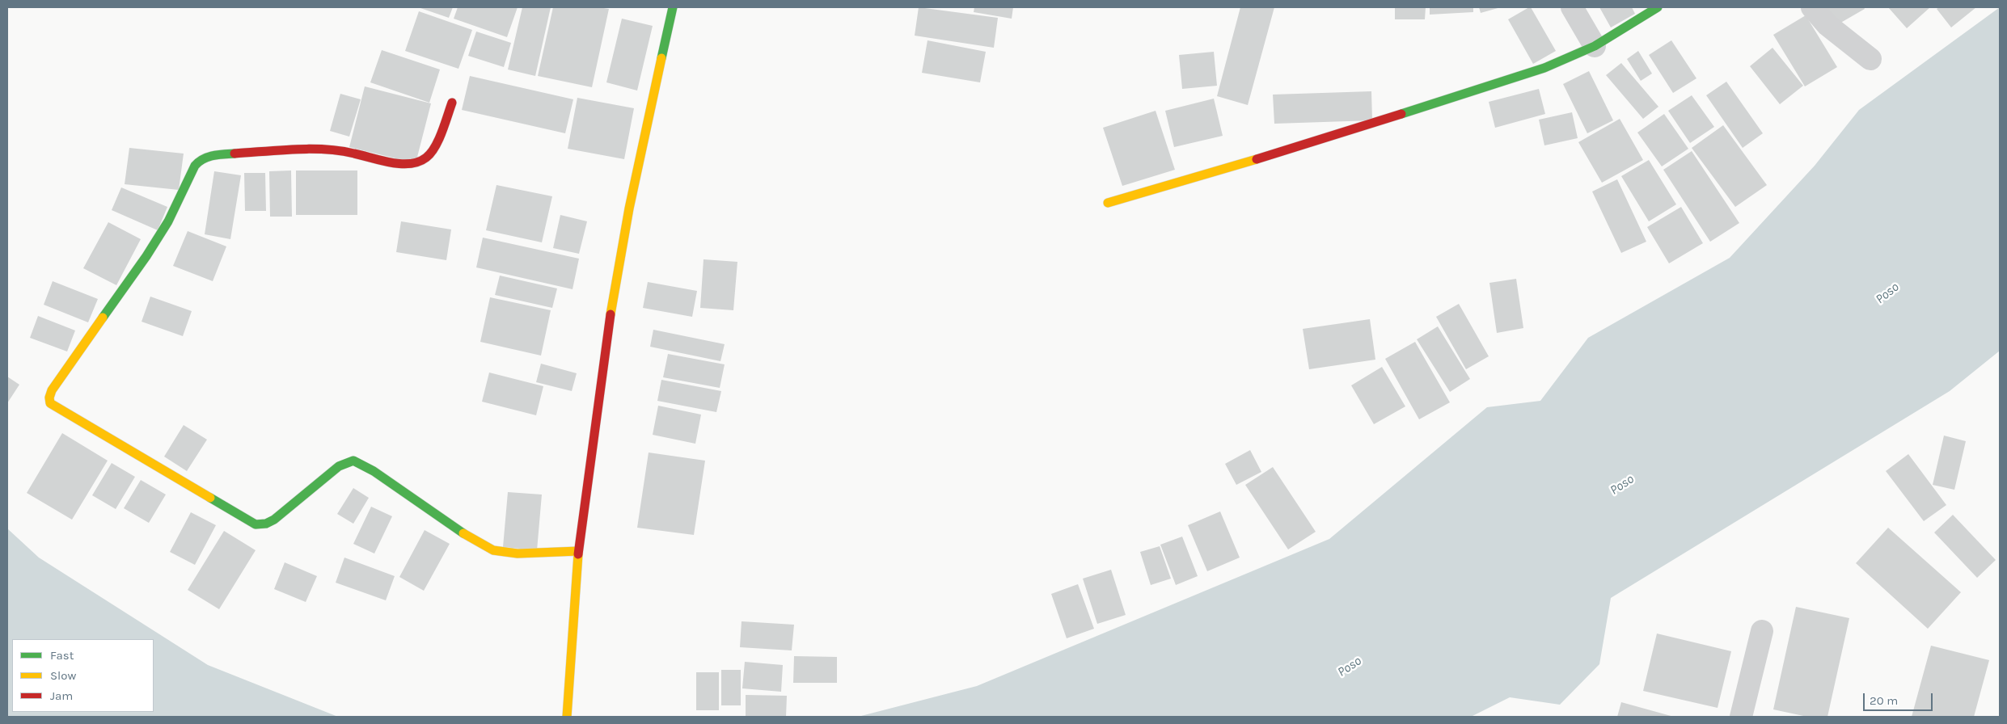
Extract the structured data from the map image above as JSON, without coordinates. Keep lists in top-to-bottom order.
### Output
{
  "water": ["Poso"],
  "legend": ["Fast", "Slow", "Jam"],
  "scale_bar": "20 m"
}
